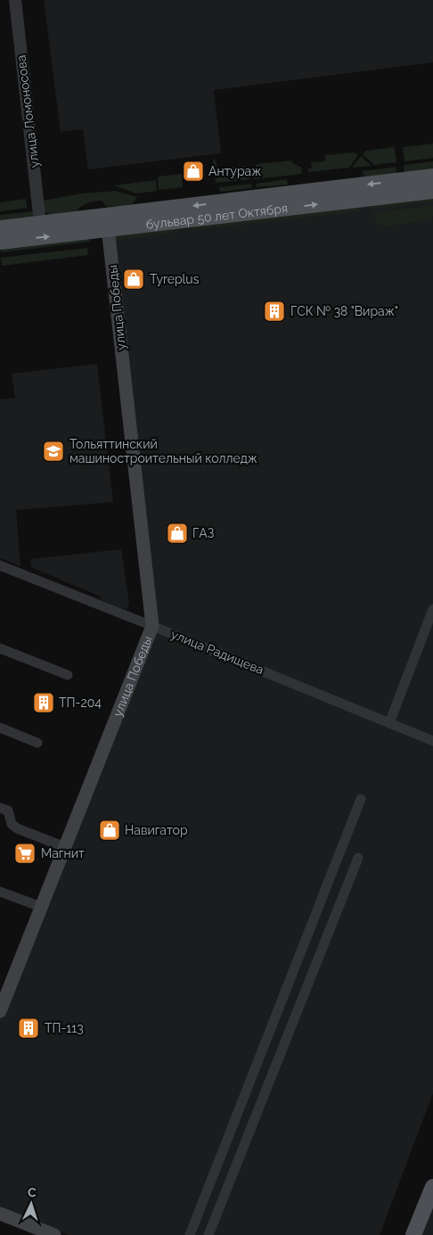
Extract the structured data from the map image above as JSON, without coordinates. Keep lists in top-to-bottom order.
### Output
{
  "streets": {
    "main road": ["бульвар 50 лет Октября", "улица Победы"],
    "street": ["улица Ломоносова", "улица Радищева"]
  },
  "crossings": [
    ["улица Ломоносова", "бульвар 50 лет Октября"],
    ["бульвар 50 лет Октября", "улица Победы"],
    ["улица Победы", "улица Радищева"]
  ],
  "places": {
    "shop": [
      "Антураж",
      "Tyreplus",
      "ГАЗ",
      "Навигатор"
    ],
    "building": ["ГСК № 38 \"Вираж\"", "ТП-204", "ТП-113"],
    "school or university": ["Тольяттинский машиностроительный колледж"],
    "supermarket": ["Магнит"]
  },
  "north": "top"
}
